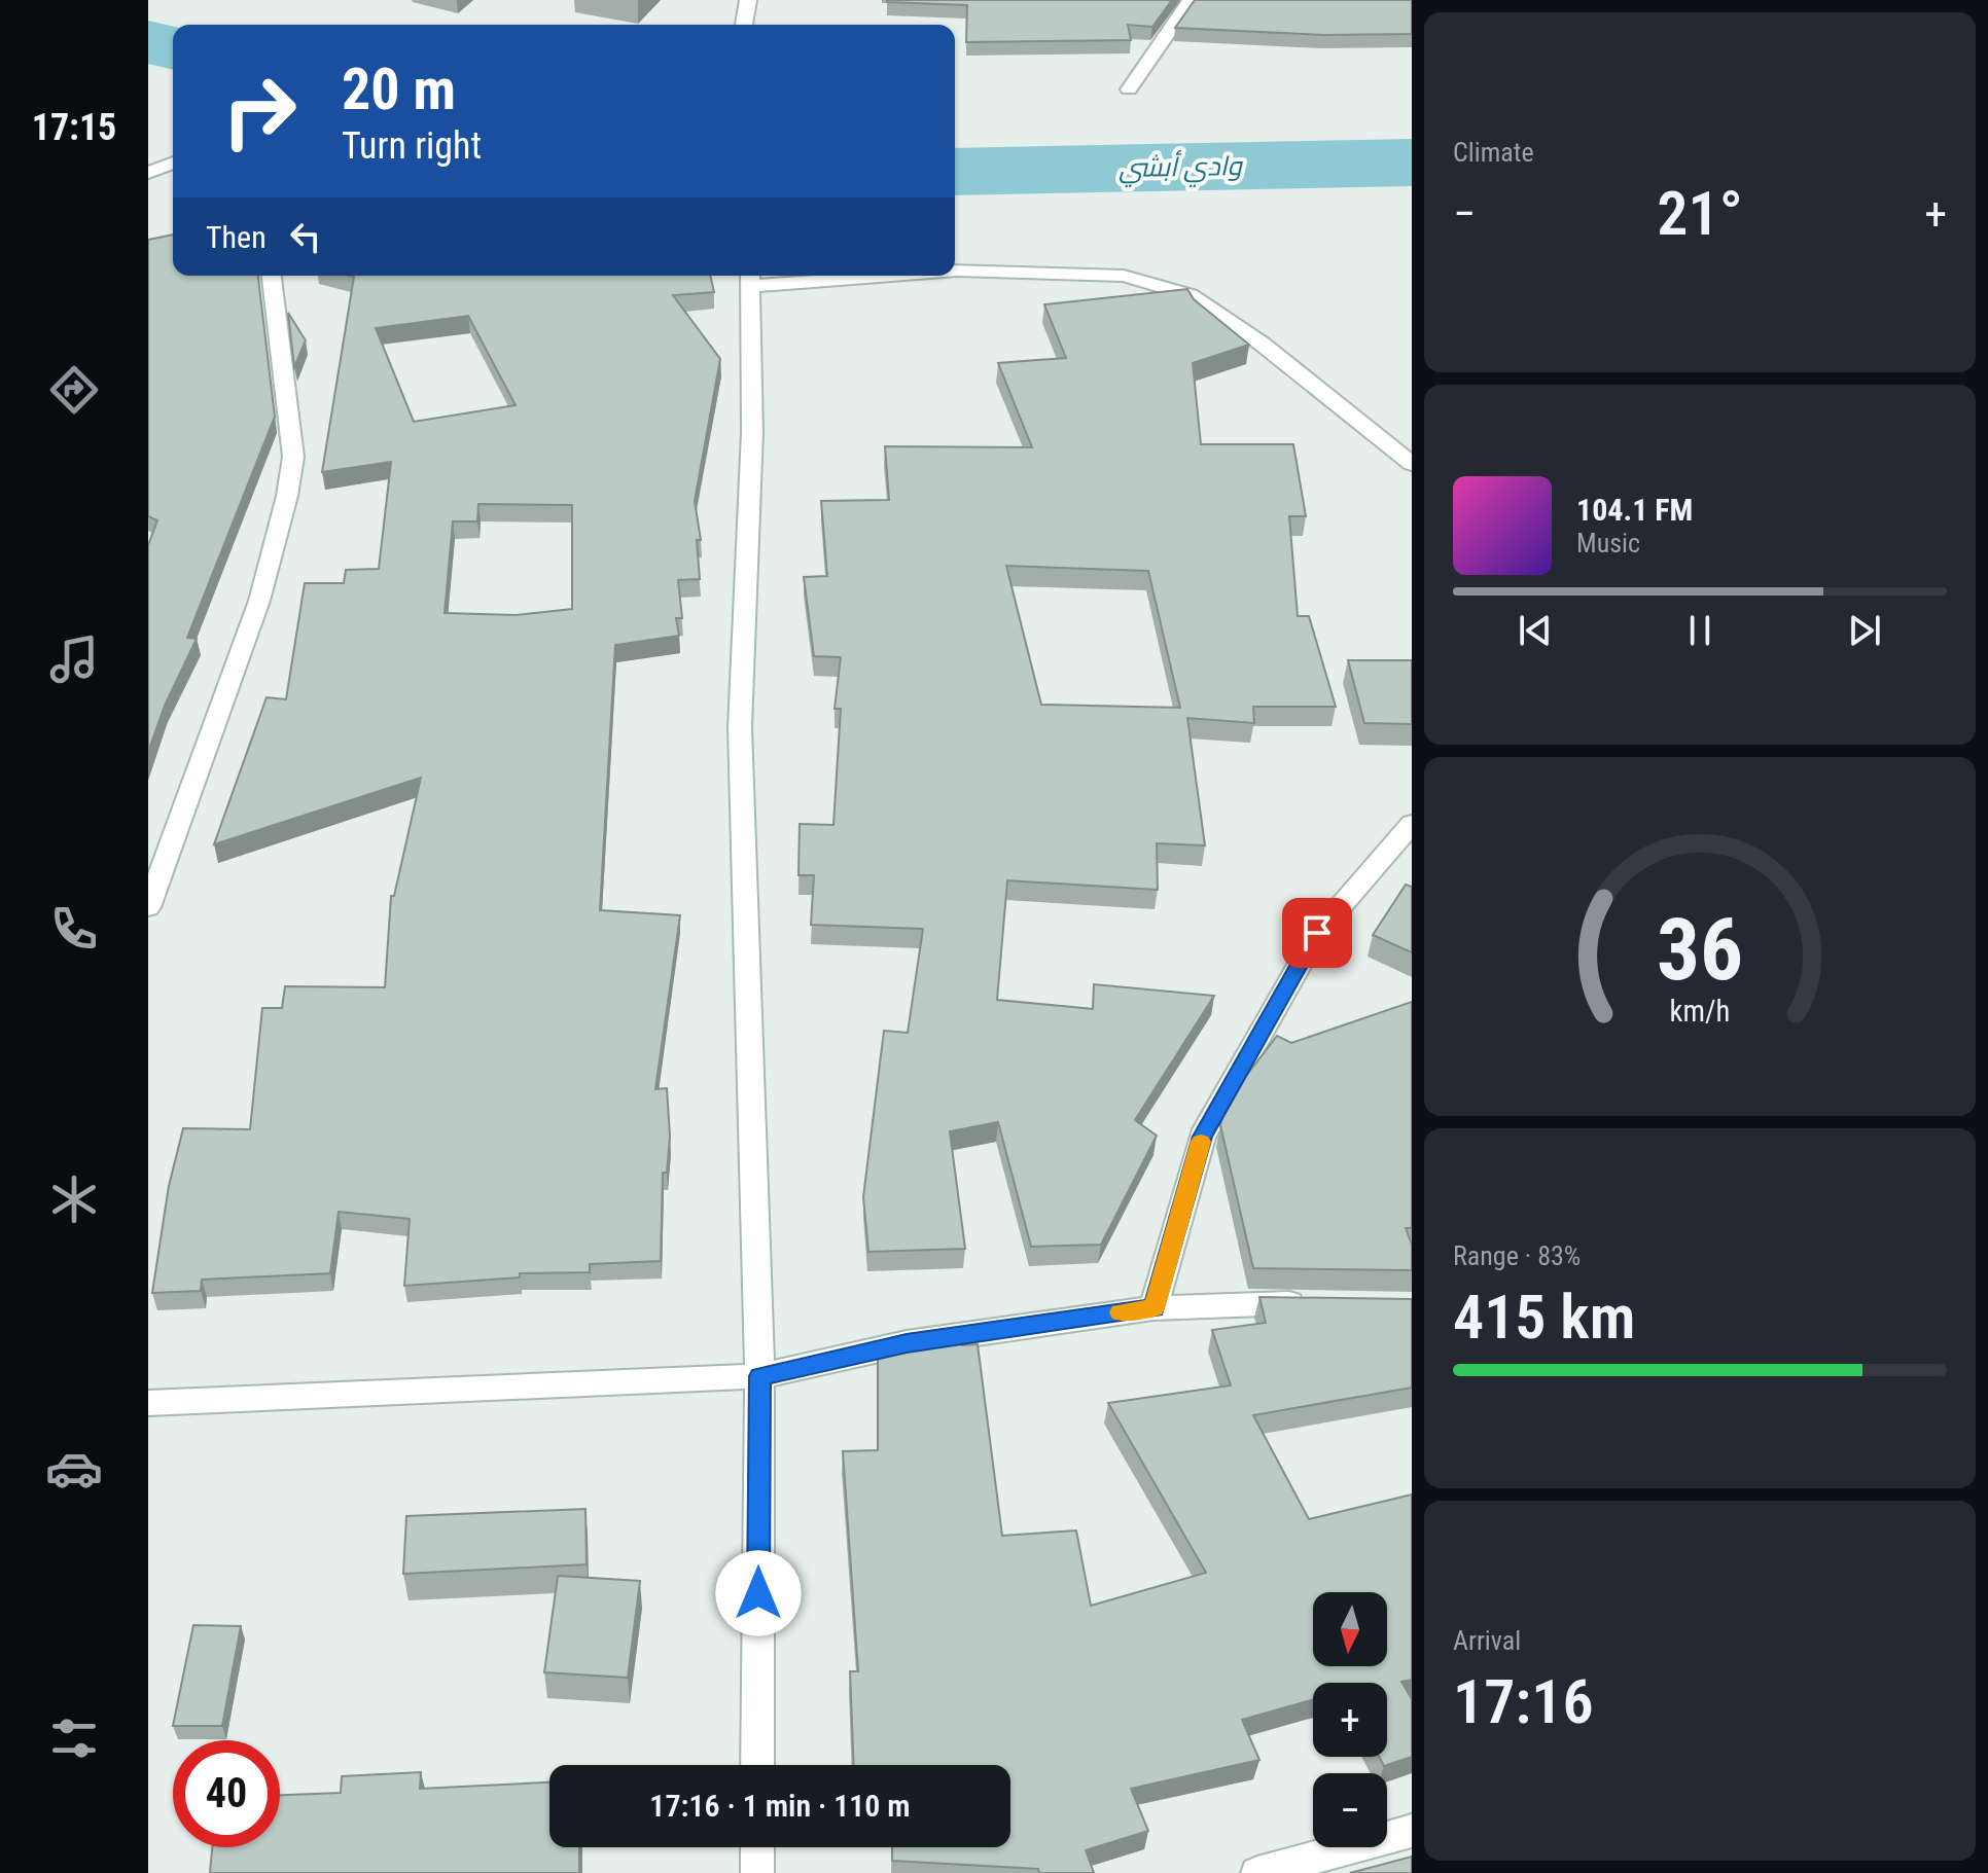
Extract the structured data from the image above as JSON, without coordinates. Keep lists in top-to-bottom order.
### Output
{
  "water": ["وادي أبشي"],
  "north": "bottom",
  "page": {
    "tabs": "17:15",
    "tile": [
      "Climate",
      ["Range · 83%", "415 km"],
      ["Arrival", "17:16"]
    ],
    "turn": ["20 m", "Turn right"],
    "heat": ["−", "21°", "+"],
    "then": "Then",
    "song": ["104.1 FM", "Music"],
    "map_buttons": ["+", "−"],
    "limit": "40",
    "trip": "17:16 · 1 min · 110 m",
    "gauge": ["36", "km/h"]
  }
}
